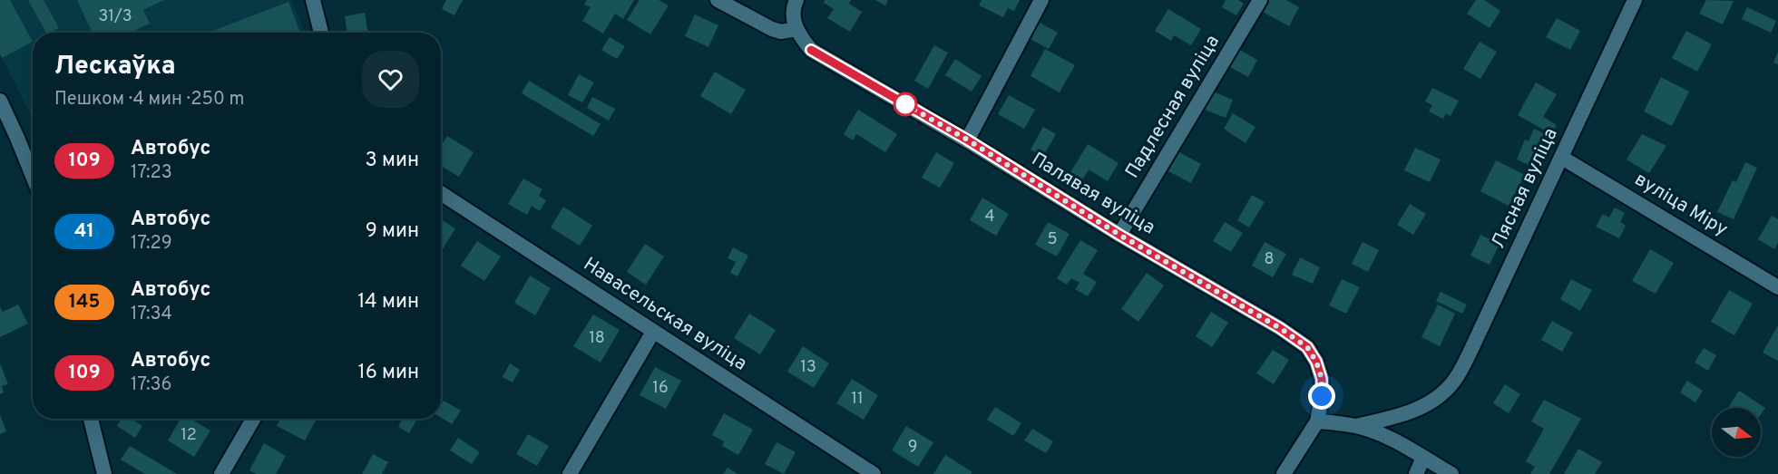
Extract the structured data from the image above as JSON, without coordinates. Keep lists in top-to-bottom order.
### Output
{
  "streets": {
    "street": [
      "Падлесная вуліца",
      "Лясная вуліца",
      "Палявая вуліца",
      "вуліца Міру",
      "Навасельская вуліца"
    ]
  },
  "crossings": [
    ["Падлесная вуліца", "Палявая вуліца"],
    ["Лясная вуліца", "вуліца Міру"]
  ],
  "lines": ["bus line 109"],
  "house_numbers": [
    "31/3",
    "4",
    "5",
    "8",
    "18",
    "13",
    "16",
    "11",
    "12",
    "9"
  ],
  "north": "right",
  "page": {
    "heading": ["Лескаўка", "Пешком · 4 мин · 250 m"],
    "list": [
      {
        "mark": "109",
        "name": "Автобус",
        "note": "17:23",
        "value": "3 мин"
      },
      {
        "mark": "41",
        "name": "Автобус",
        "note": "17:29",
        "value": "9 мин"
      },
      {
        "mark": "145",
        "name": "Автобус",
        "note": "17:34",
        "value": "14 мин"
      },
      {
        "mark": "109",
        "name": "Автобус",
        "note": "17:36",
        "value": "16 мин"
      }
    ]
  }
}
